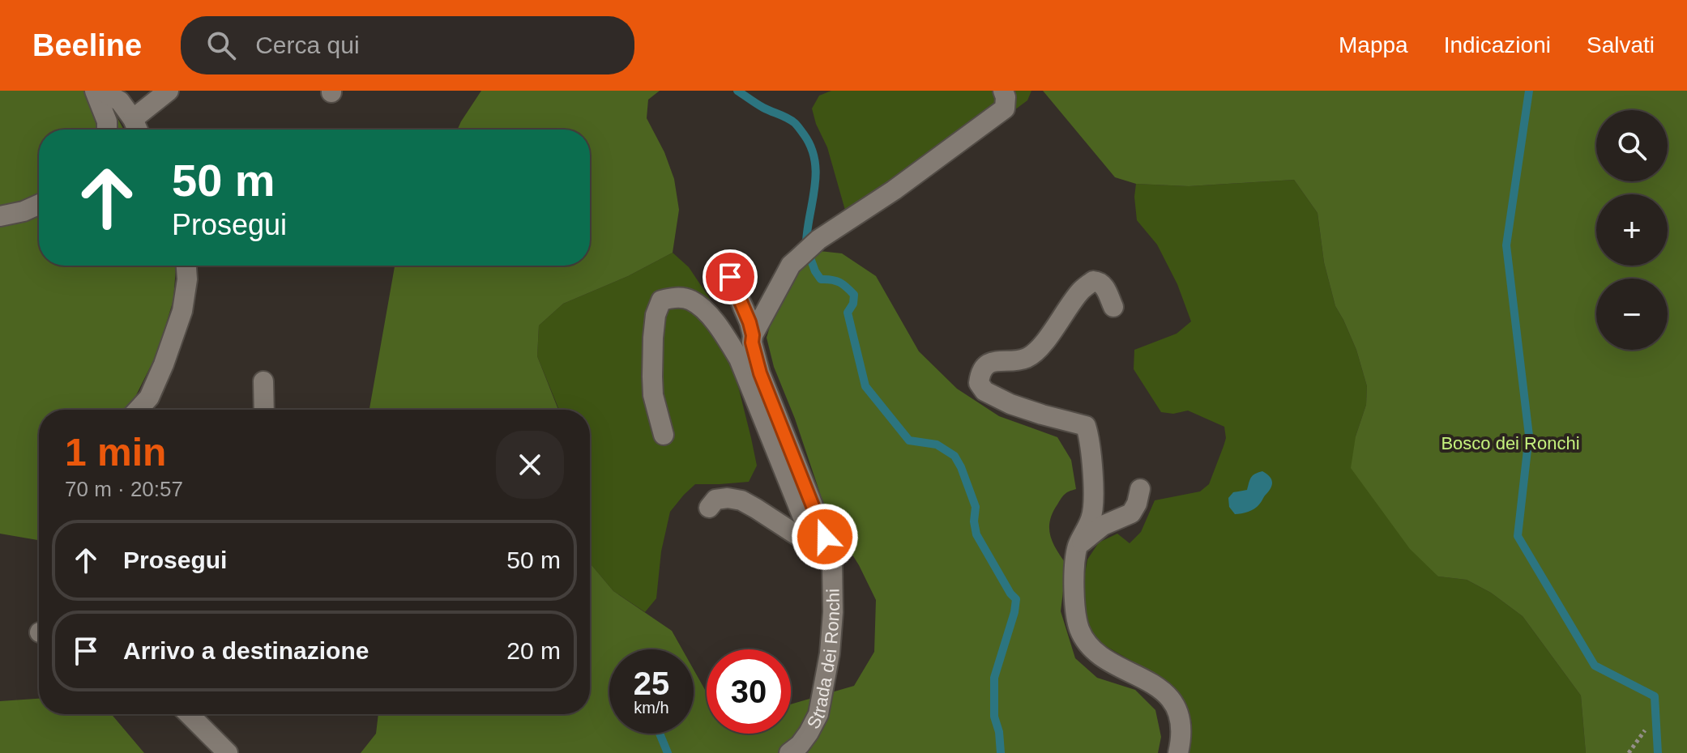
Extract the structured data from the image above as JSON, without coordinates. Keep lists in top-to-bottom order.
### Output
{
  "streets": {
    "street": ["Strada dei Ronchi"]
  },
  "parks": ["Bosco dei Ronchi"],
  "page": {
    "header": "Beeline",
    "search": "Cerca qui",
    "nav": ["Mappa", "Indicazioni", "Salvati"],
    "map_buttons": ["+", "−"],
    "turn": ["50 m", "Prosegui"],
    "heading": ["1 min", "70 m · 20:57"],
    "list": [
      {
        "name": "Prosegui",
        "value": "50 m"
      },
      {
        "name": "Arrivo a destinazione",
        "value": "20 m"
      }
    ],
    "speed": "25 km/h",
    "limit": "30"
  }
}
